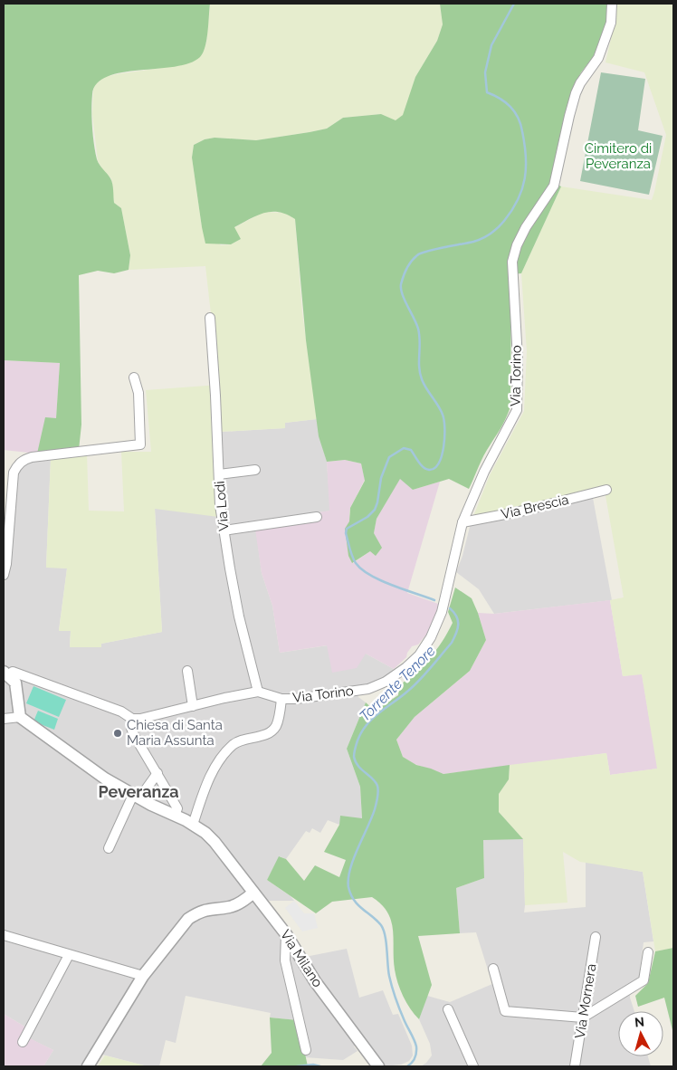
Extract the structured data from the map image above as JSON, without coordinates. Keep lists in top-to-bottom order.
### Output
{
  "streets": {
    "street": [
      "Via Torino",
      "Via Lodi",
      "Via Brescia",
      "Via Milano",
      "Via Mornera"
    ]
  },
  "crossings": [
    ["Via Torino", "Via Lodi"],
    ["Via Torino", "Via Brescia"]
  ],
  "districts": ["Peveranza"],
  "water": ["Torrente Tenore"],
  "parks": ["Cimitero di Peveranza"],
  "places": ["Chiesa di Santa Maria Assunta"],
  "north": "top"
}
